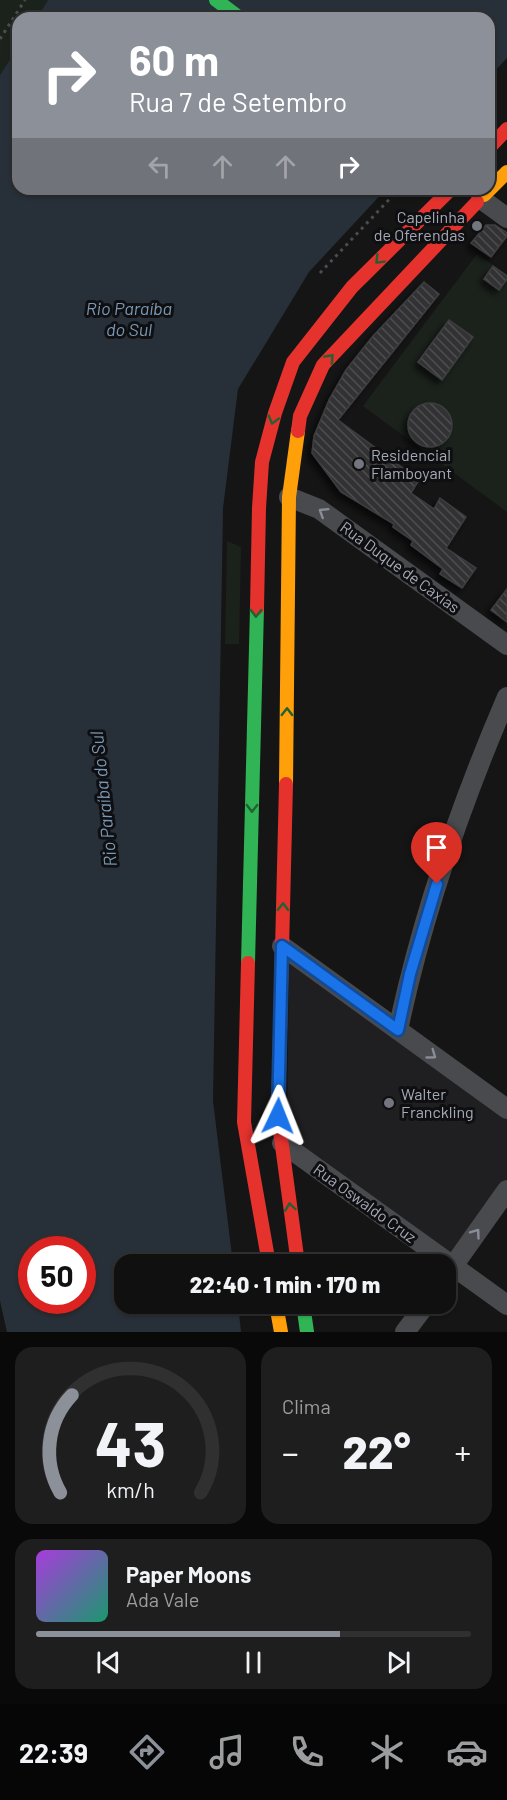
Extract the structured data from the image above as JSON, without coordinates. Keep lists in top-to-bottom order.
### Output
{
  "streets": {
    "street": ["Rua Duque de Caxias", "Rua Oswaldo Cruz"]
  },
  "one_way": ["Rua Duque de Caxias"],
  "water": ["Rio Paraíba do Sul"],
  "places": ["Capelinha de Oferendas", "Residencial Flamboyant", "Walter Franckling"],
  "page": {
    "turn": ["60 m", "Rua 7 de Setembro"],
    "limit": "50",
    "trip": "22:40 · 1 min · 170 m",
    "tile": "Clima",
    "heat": ["−", "22°", "+"],
    "song": ["Paper Moons", "Ada Vale"],
    "tabs": "22:39",
    "gauge": ["43", "km/h"]
  }
}
